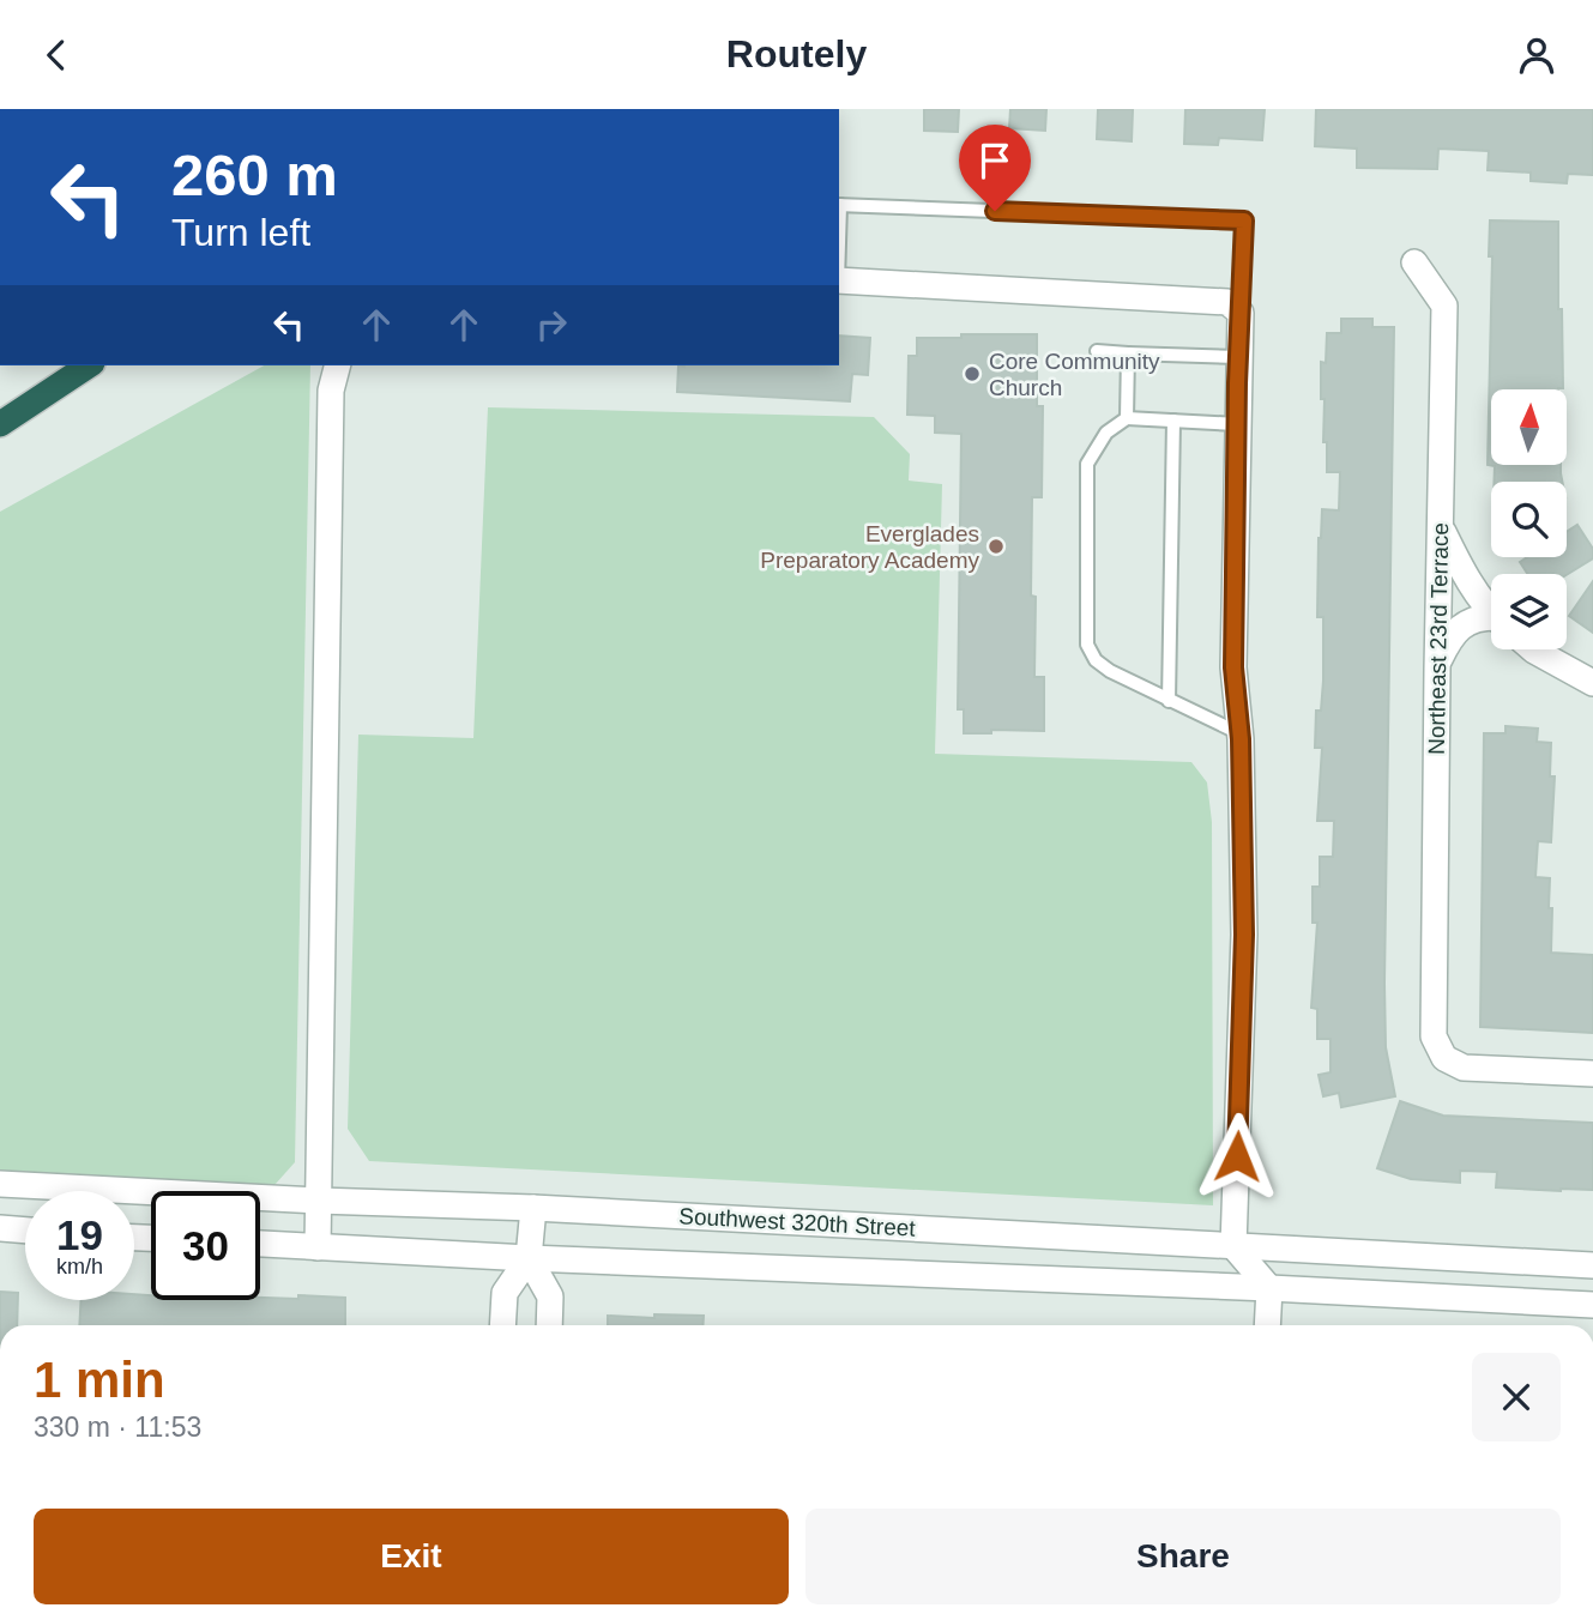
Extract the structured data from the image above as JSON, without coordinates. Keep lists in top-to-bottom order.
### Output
{
  "streets": {
    "street": ["Northeast 23rd Terrace", "Southwest 320th Street"]
  },
  "places": ["Core Community Church", "Everglades Preparatory Academy"],
  "north": "top",
  "page": {
    "header": "Routely",
    "turn": ["260 m", "Turn left"],
    "speed": "19 km/h",
    "limit": "30",
    "heading": ["1 min", "330 m · 11:53"],
    "buttons": ["Exit", "Share"]
  }
}
